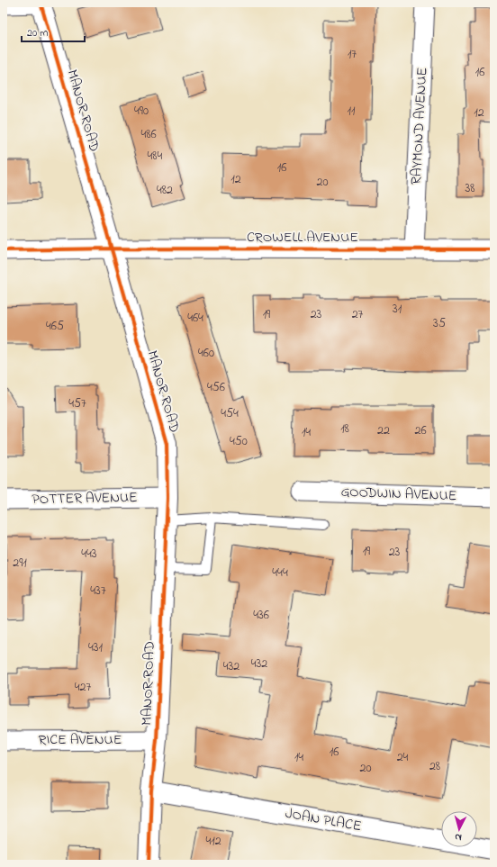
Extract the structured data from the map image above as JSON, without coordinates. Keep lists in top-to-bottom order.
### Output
{
  "streets": {
    "street": [
      "MANOR ROAD",
      "RAYMOND AVENUE",
      "CROWELL AVENUE",
      "GOODWIN AVENUE",
      "POTTER AVENUE",
      "RICE AVENUE",
      "JOAN PLACE"
    ]
  },
  "crossings": [
    ["MANOR ROAD", "CROWELL AVENUE"],
    ["MANOR ROAD", "POTTER AVENUE"],
    ["MANOR ROAD", "RICE AVENUE"],
    ["MANOR ROAD", "JOAN PLACE"],
    ["RAYMOND AVENUE", "CROWELL AVENUE"]
  ],
  "house_numbers": [
    "17",
    "16",
    "490",
    "11",
    "12",
    "486",
    "484",
    "16",
    "12",
    "20",
    "38",
    "482",
    "31",
    "19",
    "23",
    "27",
    "464",
    "35",
    "465",
    "460",
    "456",
    "457",
    "454",
    "18",
    "22",
    "26",
    "14",
    "450",
    "19",
    "23",
    "443",
    "291",
    "444",
    "437",
    "436",
    "431",
    "432",
    "432",
    "427",
    "16",
    "14",
    "24",
    "28",
    "20",
    "412"
  ],
  "scale_bar": "20 m",
  "north": "bottom"
}
